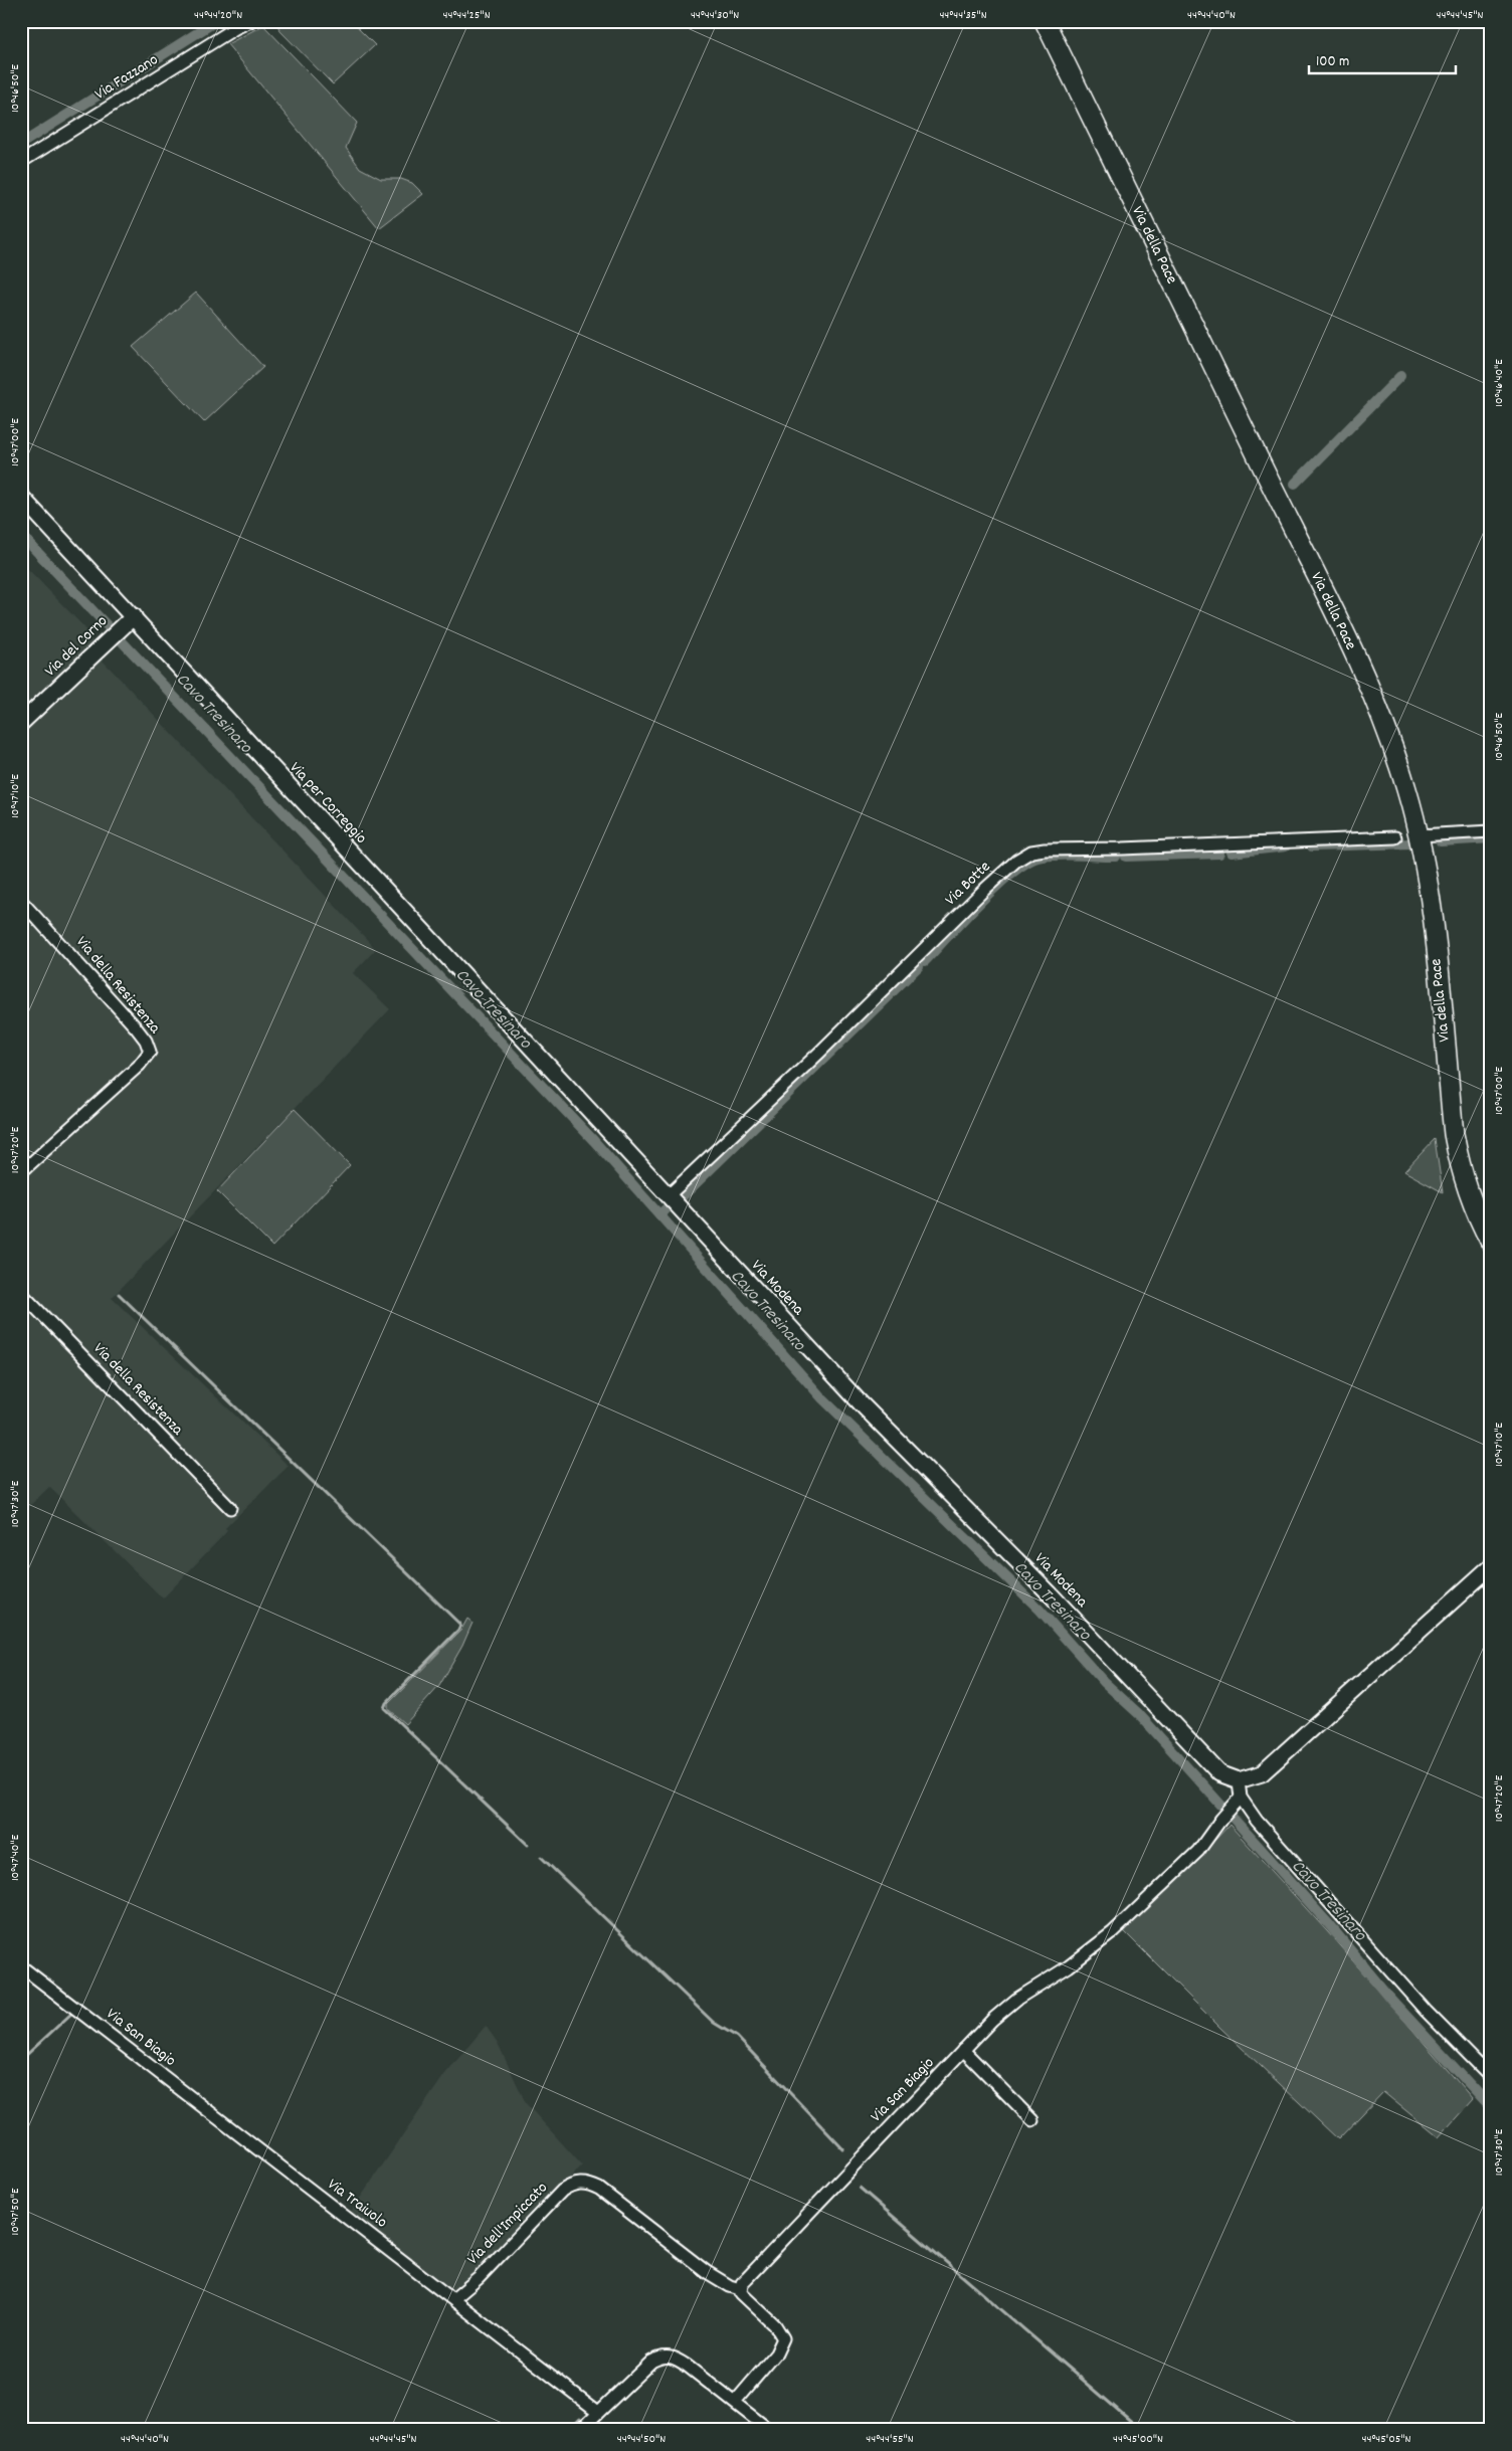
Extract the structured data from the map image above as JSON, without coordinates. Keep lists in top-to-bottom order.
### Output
{
  "streets": {
    "main road": ["Via della Pace"],
    "street": [
      "Via Fazzano",
      "Via del Corno",
      "Via per Correggio",
      "Via Botte",
      "Via della Resistenza",
      "Via Modena",
      "Via San Biagio",
      "Via Traiuolo",
      "Via dell'Impiccato"
    ]
  },
  "crossings": [
    ["Via del Corno", "Via per Correggio"],
    ["Via per Correggio", "Via Modena"],
    ["Via Botte", "Via Modena"],
    ["Via San Biagio", "Via Traiuolo"],
    ["Via San Biagio", "Via dell'Impiccato"],
    ["Via Traiuolo", "Via dell'Impiccato"]
  ],
  "water": ["Cavo Tresinaro"],
  "scale_bar": "100 m",
  "coordinates": [
    "44°44'20\"N",
    "44°44'25\"N",
    "44°44'30\"N",
    "44°44'35\"N",
    "44°44'40\"N",
    "44°44'45\"N",
    "10°46'50\"E",
    "10°46'40\"E",
    "10°47'00\"E",
    "10°47'10\"E",
    "10°47'20\"E",
    "10°47'30\"E",
    "10°47'40\"E",
    "10°47'50\"E",
    "44°44'50\"N",
    "44°44'55\"N",
    "44°45'00\"N",
    "44°45'05\"N"
  ]
}
